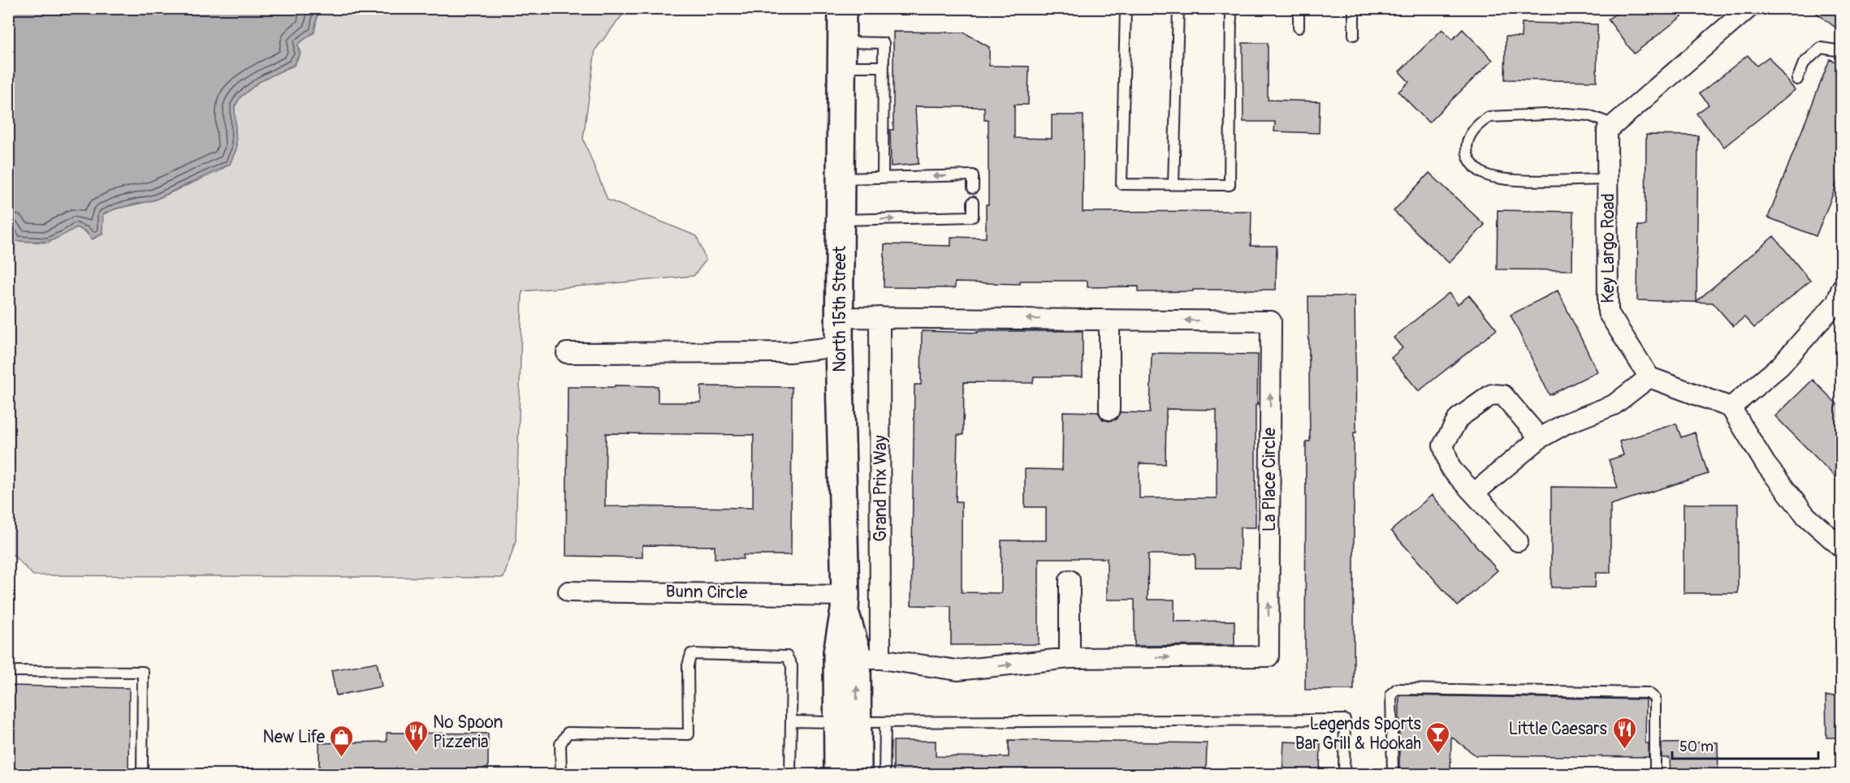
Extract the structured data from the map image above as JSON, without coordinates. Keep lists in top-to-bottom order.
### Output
{
  "streets": {
    "street": [
      "Key Largo Road",
      "North 15th Street",
      "La Place Circle",
      "Grand Prix Way",
      "Bunn Circle"
    ]
  },
  "crossings": [
    ["North 15th Street", "La Place Circle"],
    ["North 15th Street", "Grand Prix Way"],
    ["North 15th Street", "Bunn Circle"],
    ["La Place Circle", "Grand Prix Way"]
  ],
  "places": {
    "restaurant": ["Little Caesars", "No Spoon Pizzeria"],
    "bar": ["Legends Sports Bar Grill & Hookah"],
    "shop": ["New Life"]
  },
  "scale_bar": "50 m"
}
